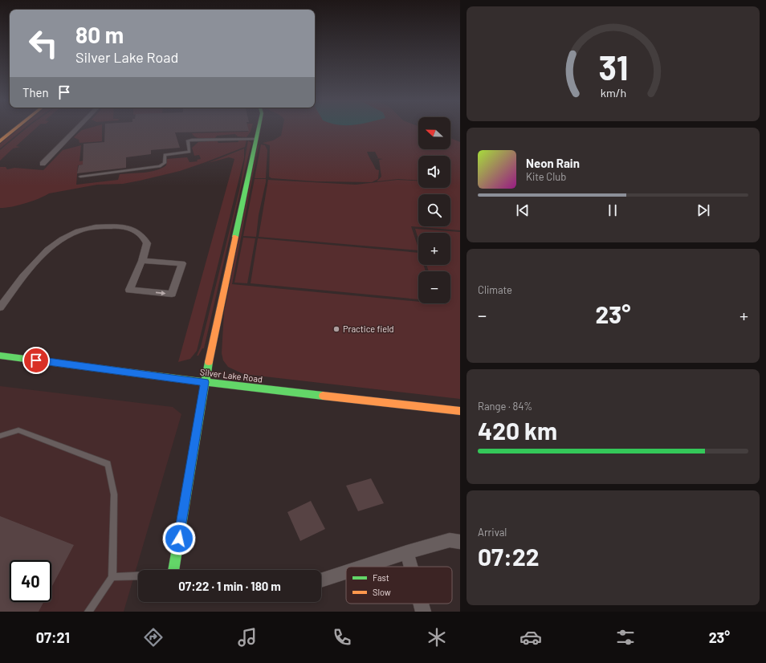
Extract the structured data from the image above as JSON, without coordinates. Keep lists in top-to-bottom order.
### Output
{
  "streets": {
    "street": ["Silver Lake Road"]
  },
  "places": ["Practice field"],
  "legend": ["Fast", "Slow"],
  "north": "left",
  "page": {
    "turn": ["80 m", "Silver Lake Road"],
    "then": "Then",
    "map_buttons": ["+", "−"],
    "song": ["Neon Rain", "Kite Club"],
    "tile": [
      "Climate",
      ["Range · 84%", "420 km"],
      ["Arrival", "07:22"]
    ],
    "heat": ["−", "23°", "+"],
    "limit": "40",
    "trip": "07:22 · 1 min · 180 m",
    "tabs": ["07:21", "23°"],
    "gauge": ["31", "km/h"]
  }
}
